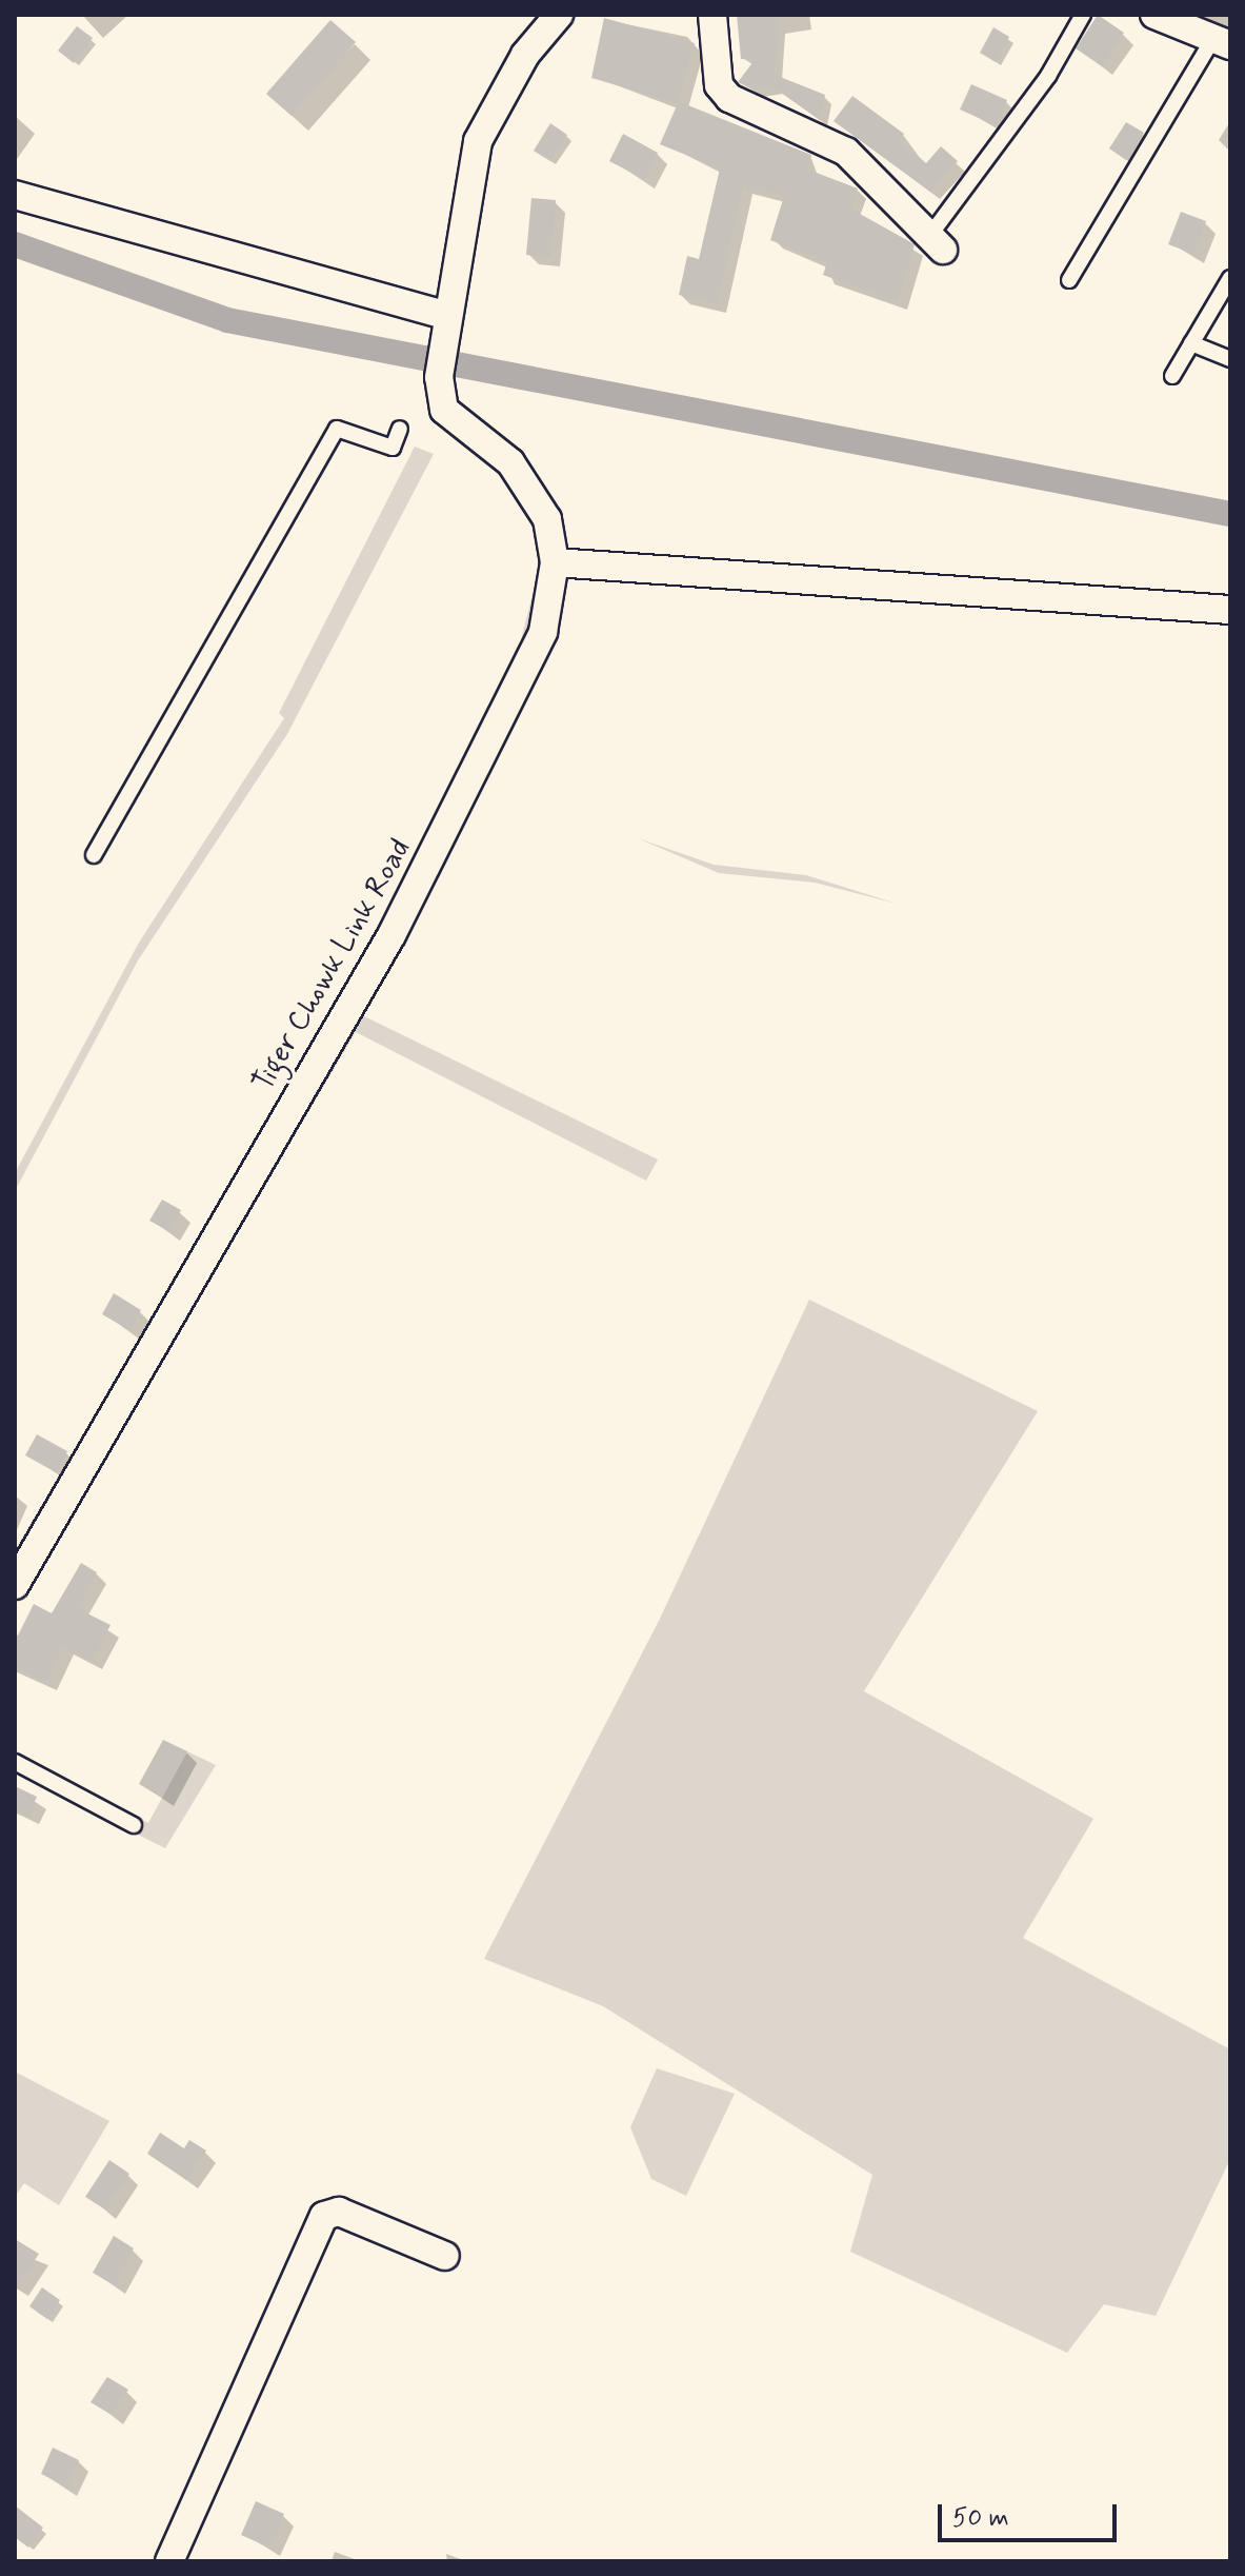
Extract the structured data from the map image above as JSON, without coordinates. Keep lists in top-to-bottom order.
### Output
{
  "streets": {
    "street": ["Tiger Chowk Link Road"]
  },
  "scale_bar": "50 m"
}
